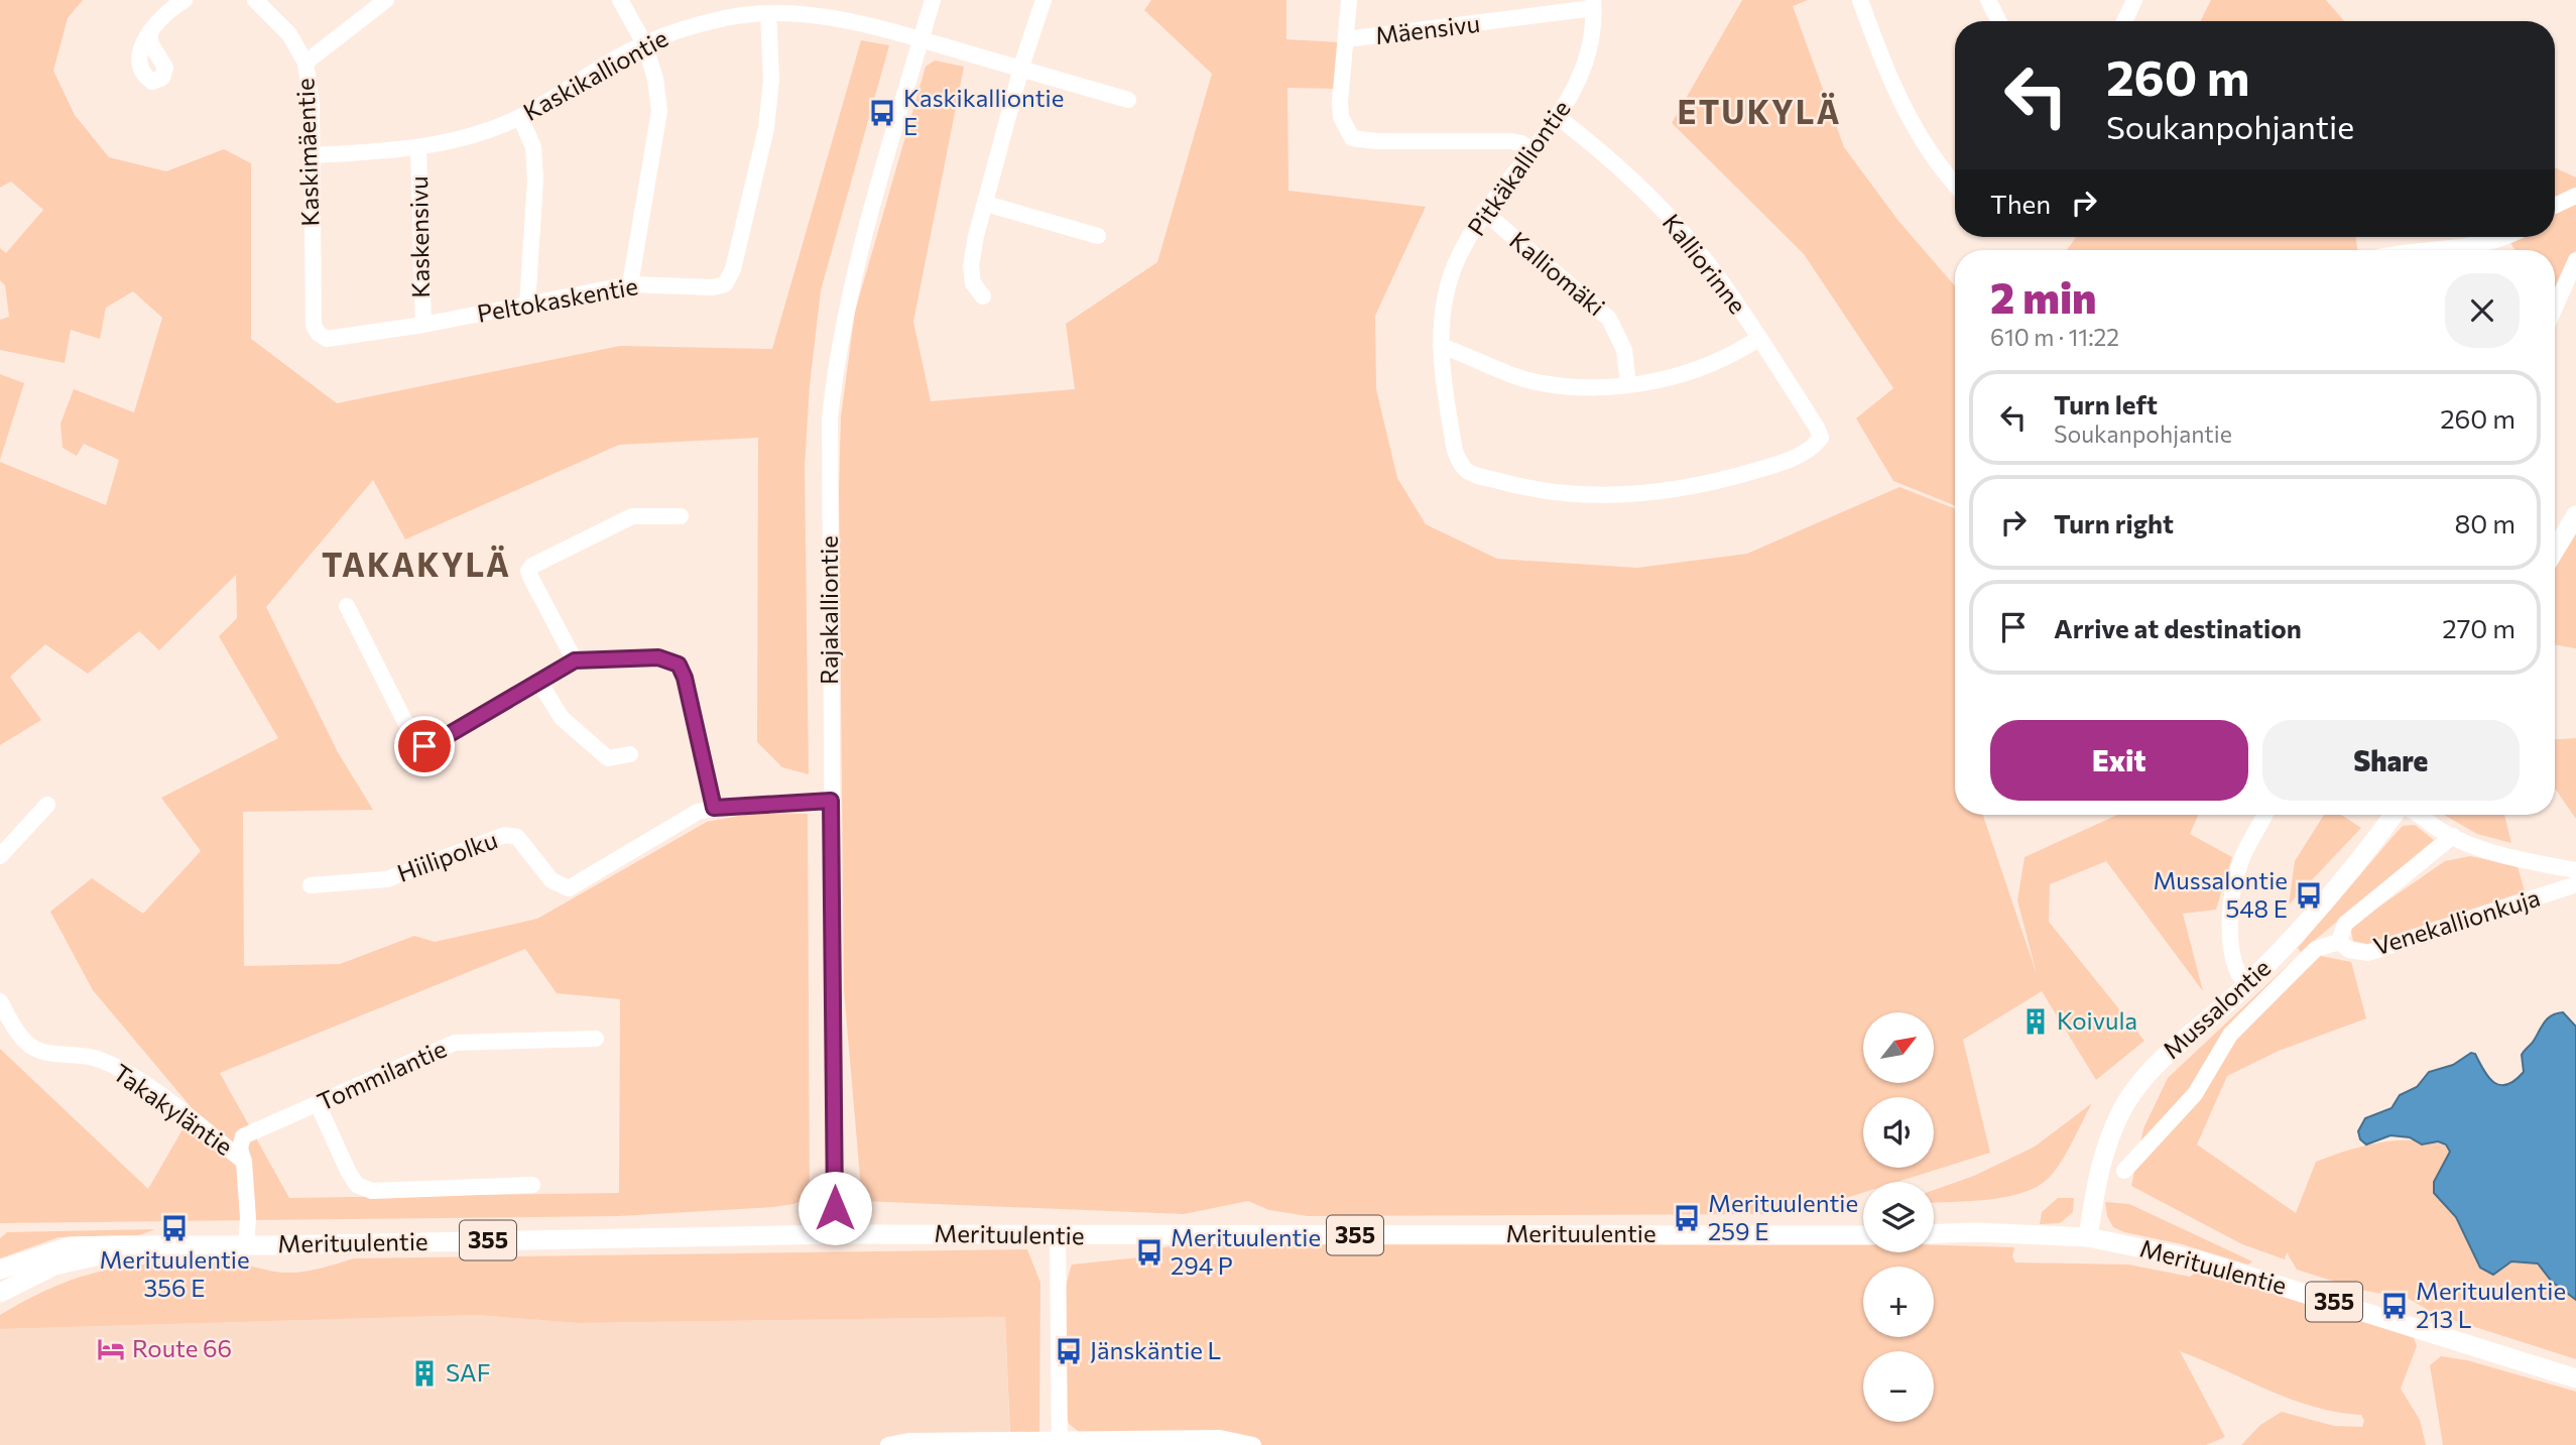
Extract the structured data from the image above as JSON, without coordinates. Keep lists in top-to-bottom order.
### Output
{
  "streets": {
    "main road": ["Mussalontie", "Merituulentie", "355"],
    "street": [
      "Mäensivu",
      "Kaskikalliontie",
      "Kaskimäentie",
      "Pitkäkalliontie",
      "Kaskensivu",
      "Kalliorinne",
      "Kalliomäki",
      "Peltokaskentie",
      "Rajakalliontie",
      "Hiilipolku",
      "Venekallionkuja",
      "Tommilantie",
      "Takakyläntie"
    ]
  },
  "crossings": [
    ["Mäensivu", "Pitkäkalliontie"],
    ["Kaskikalliontie", "Kaskimäentie"],
    ["Kaskikalliontie", "Kaskensivu"],
    ["Kaskikalliontie", "Peltokaskentie"],
    ["Kaskikalliontie", "Rajakalliontie"],
    ["Kaskimäentie", "Peltokaskentie"],
    ["Pitkäkalliontie", "Kalliorinne"],
    ["Pitkäkalliontie", "Kalliomäki"],
    ["Kaskensivu", "Peltokaskentie"],
    ["Rajakalliontie", "Merituulentie"],
    ["Mussalontie", "Merituulentie"],
    ["Tommilantie", "Takakyläntie"],
    ["Takakyläntie", "Merituulentie"]
  ],
  "districts": ["ETUKYLÄ", "TAKAKYLÄ"],
  "places": {
    "bus stop": [
      "Kaskikalliontie E",
      "Mussalontie 548 E",
      "Merituulentie 259 E",
      "Merituulentie 356 E",
      "Merituulentie 294 P",
      "Merituulentie 213 L",
      "Jänskäntie L"
    ],
    "building": ["Koivula", "SAF"],
    "hotel": ["Route 66"]
  },
  "north": "top right",
  "page": {
    "turn": ["260 m", "Soukanpohjantie"],
    "then": "Then",
    "heading": ["2 min", "610 m · 11:22"],
    "list": [
      {
        "name": "Turn left",
        "note": "Soukanpohjantie",
        "value": "260 m"
      },
      {
        "name": "Turn right",
        "value": "80 m"
      },
      {
        "name": "Arrive at destination",
        "value": "270 m"
      }
    ],
    "buttons": ["Exit", "Share"],
    "map_buttons": ["+", "−"]
  }
}
